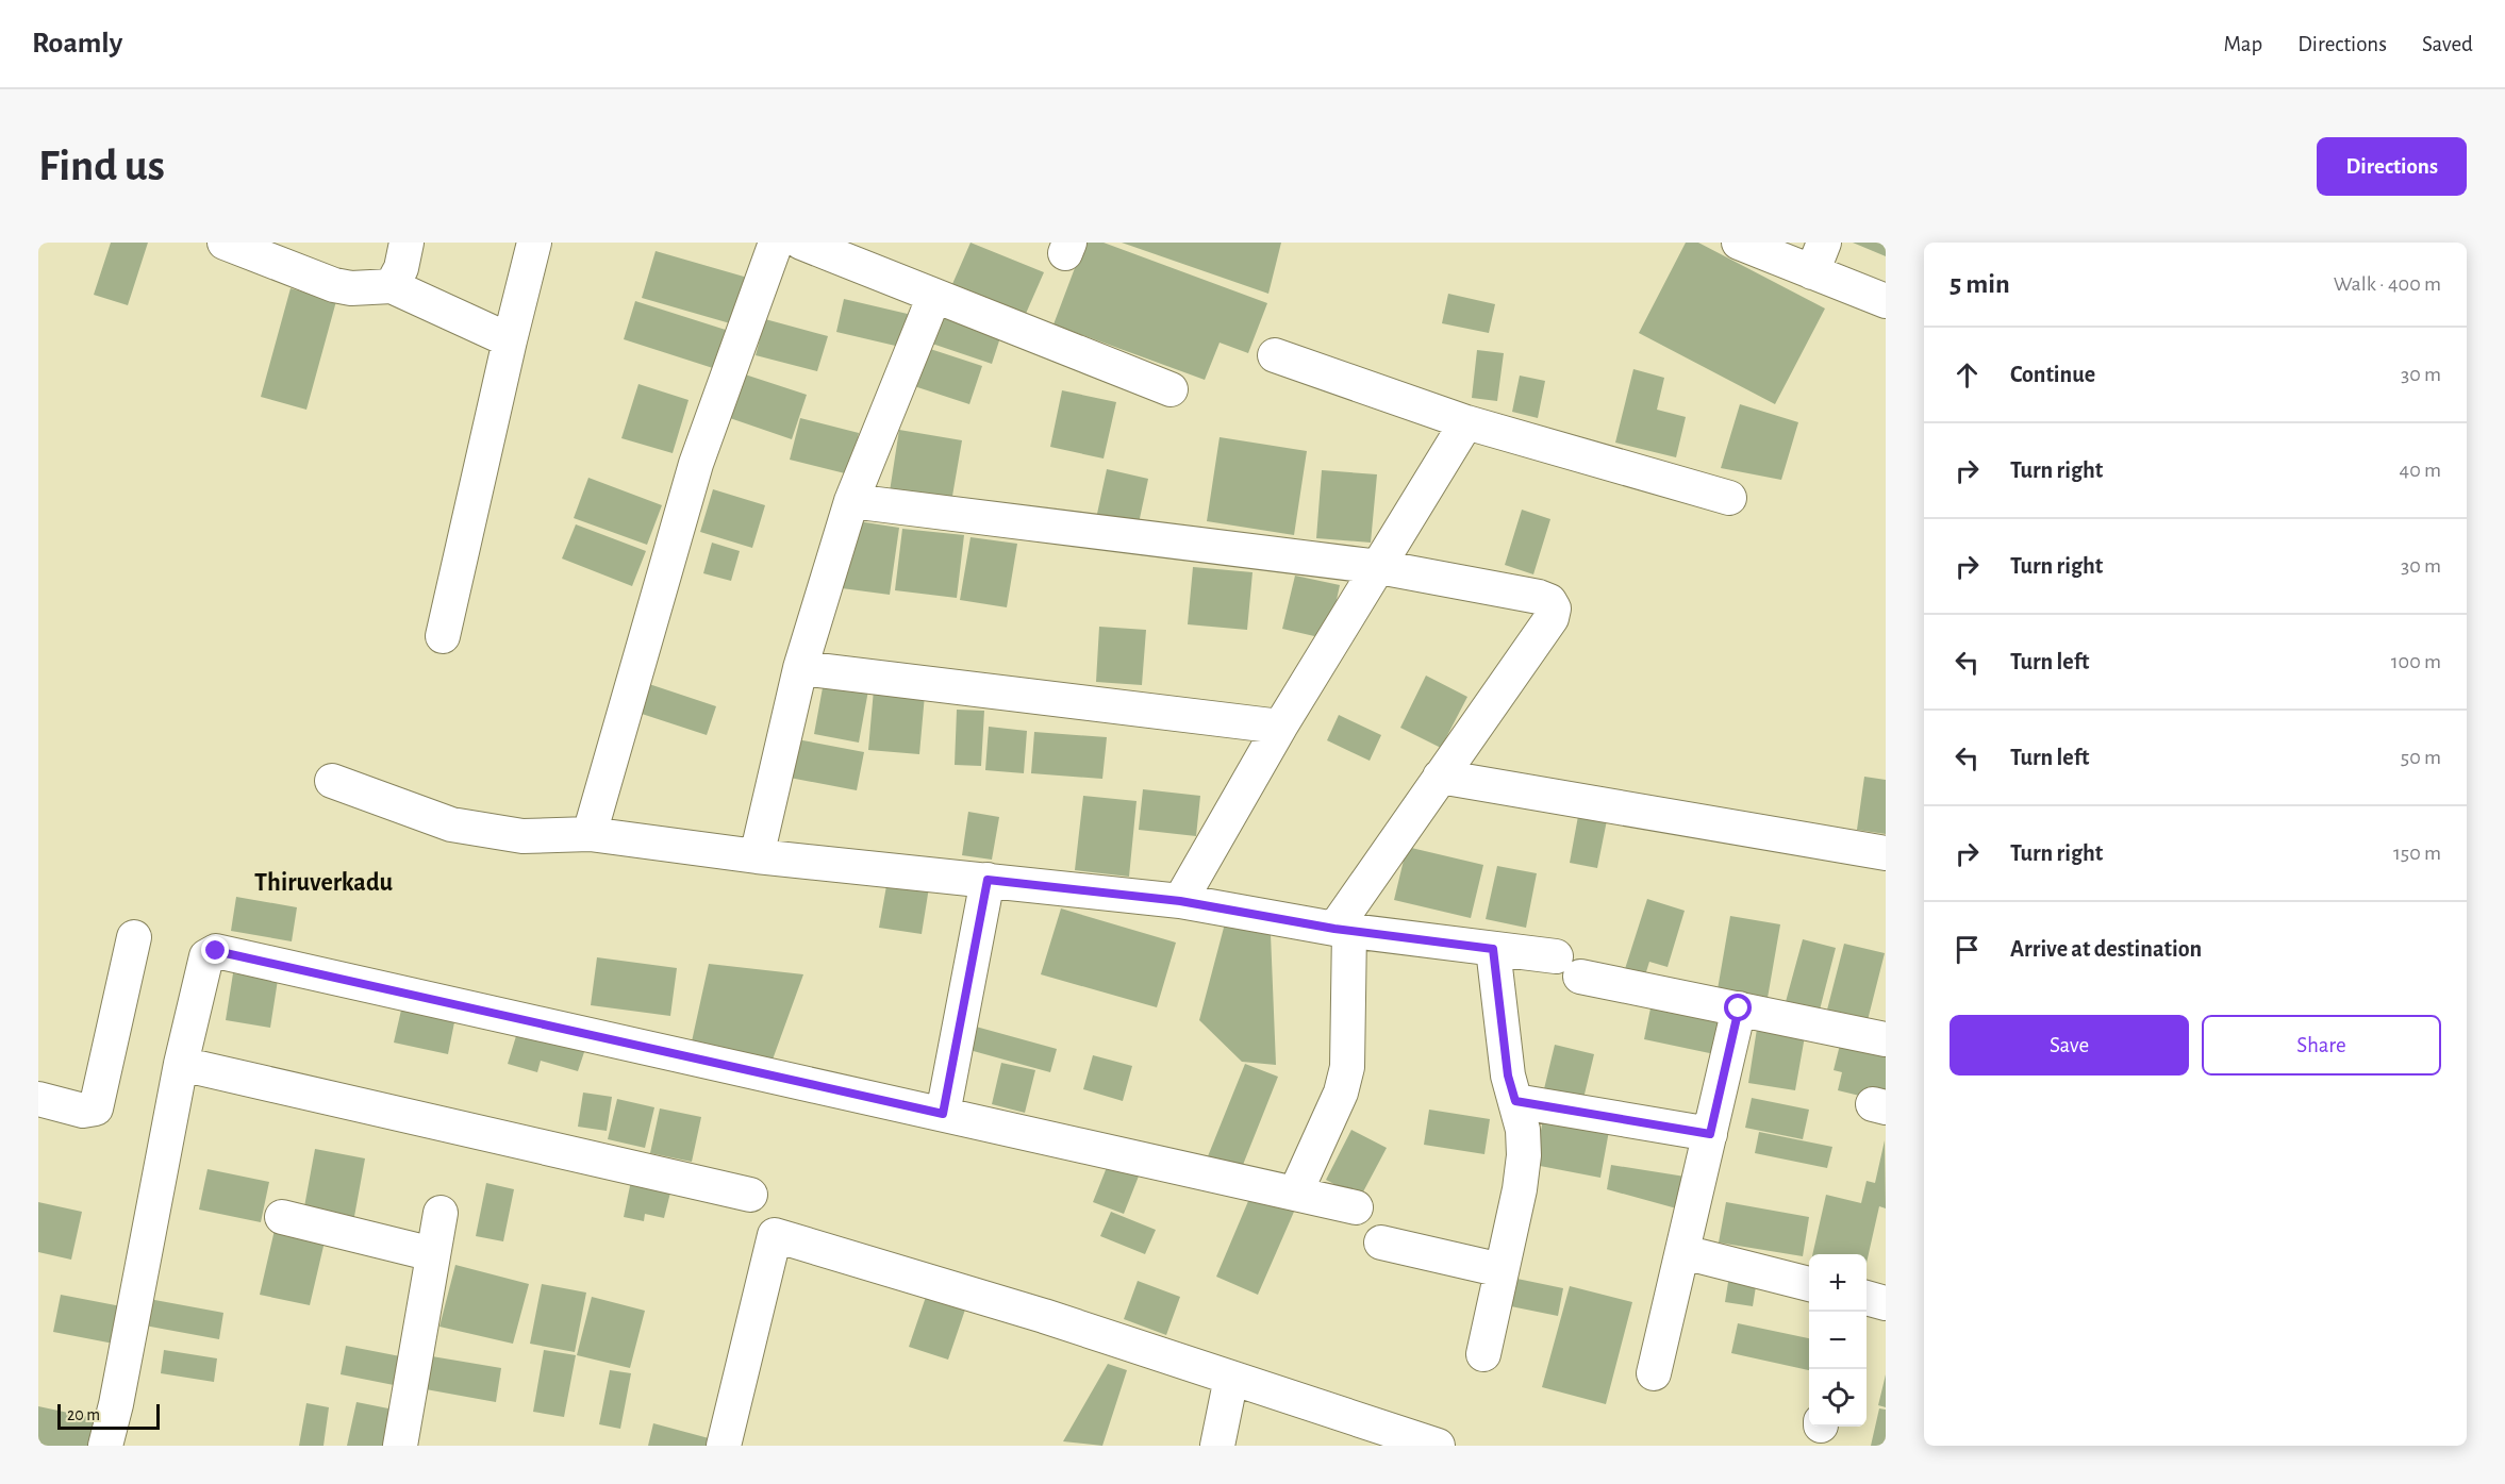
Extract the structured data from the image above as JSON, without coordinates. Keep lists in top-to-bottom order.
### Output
{
  "districts": ["Thiruverkadu"],
  "scale_bar": "20 m",
  "page": {
    "header": "Roamly",
    "nav": ["Map", "Directions", "Saved"],
    "buttons": [
      "Directions",
      ["Save", "Share"]
    ],
    "title": "Find us",
    "heading": ["5 min", "Walk · 400 m"],
    "list": [
      ["Continue", "30 m"],
      ["Turn right", "40 m"],
      ["Turn right", "30 m"],
      ["Turn left", "100 m"],
      ["Turn left", "50 m"],
      ["Turn right", "150 m"],
      "Arrive at destination"
    ],
    "map_buttons": ["+", "−"],
    "scale": "20 m"
  }
}
